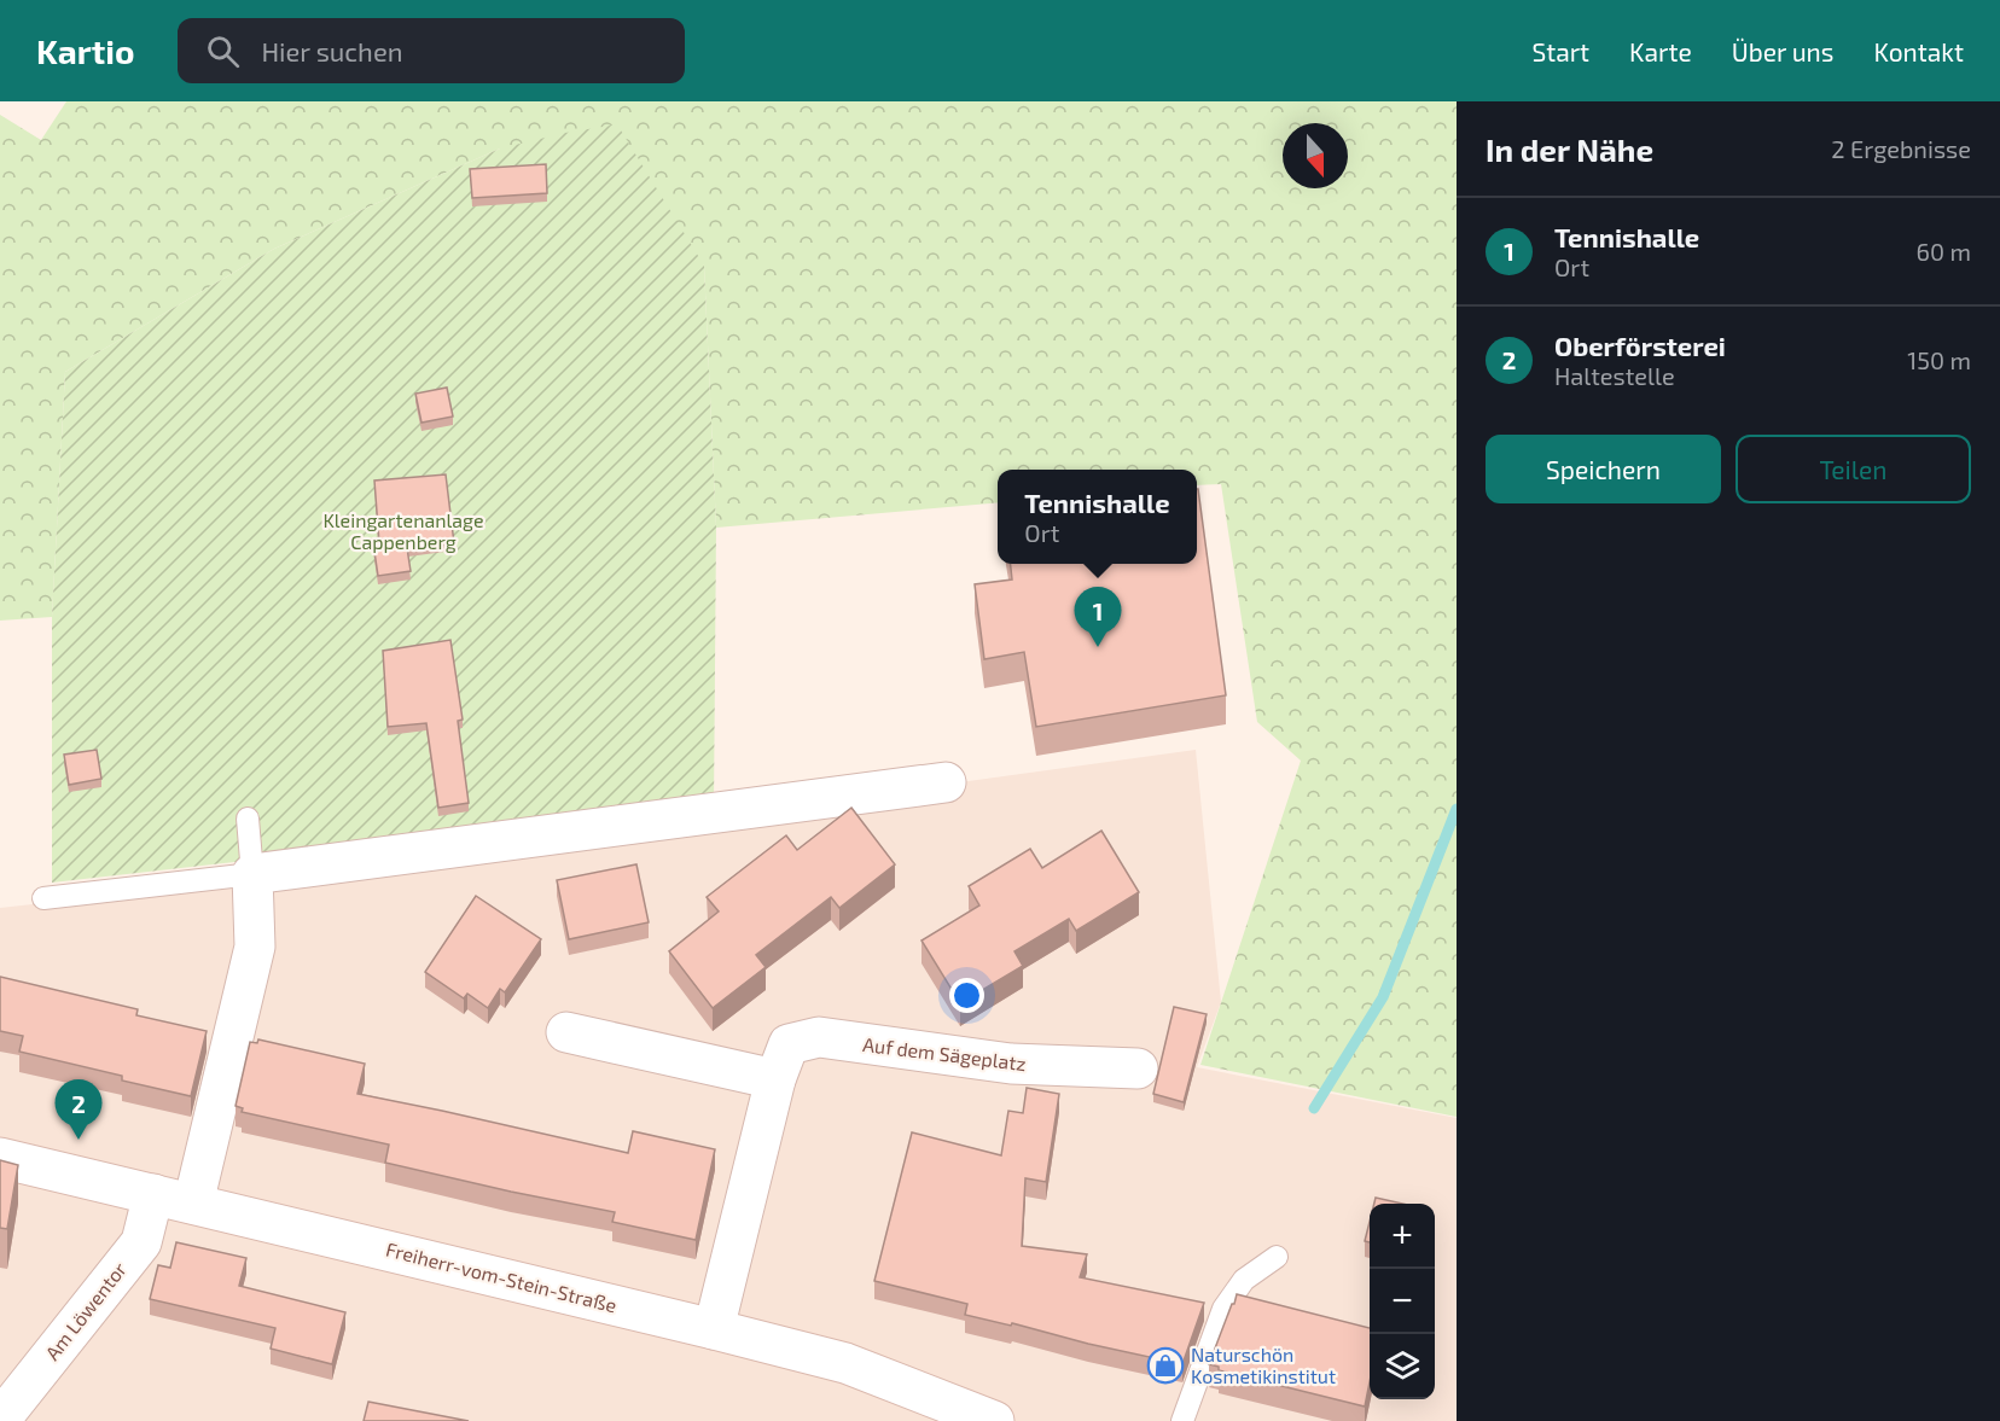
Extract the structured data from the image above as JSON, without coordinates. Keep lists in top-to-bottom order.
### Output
{
  "streets": {
    "street": ["Auf dem Sägeplatz", "Freiherr-vom-Stein-Straße", "Am Löwentor"]
  },
  "crossings": [
    ["Auf dem Sägeplatz", "Freiherr-vom-Stein-Straße"],
    ["Freiherr-vom-Stein-Straße", "Am Löwentor"]
  ],
  "parks": ["Kleingartenanlage Cappenberg"],
  "places": {
    "shop": ["Naturschön Kosmetikinstitut"]
  },
  "north": "bottom",
  "page": {
    "header": "Kartio",
    "search": "Hier suchen",
    "nav": [
      "Start",
      "Karte",
      "Über uns",
      "Kontakt"
    ],
    "heading": ["In der Nähe", "2 Ergebnisse"],
    "list": [
      {
        "mark": "1",
        "name": "Tennishalle",
        "note": "Ort",
        "value": "60 m"
      },
      {
        "mark": "2",
        "name": "Oberförsterei",
        "note": "Haltestelle",
        "value": "150 m"
      }
    ],
    "buttons": ["Speichern", "Teilen"],
    "popup": ["Tennishalle", "Ort"],
    "pins": ["1", "2"],
    "map_buttons": ["+", "−"]
  }
}
